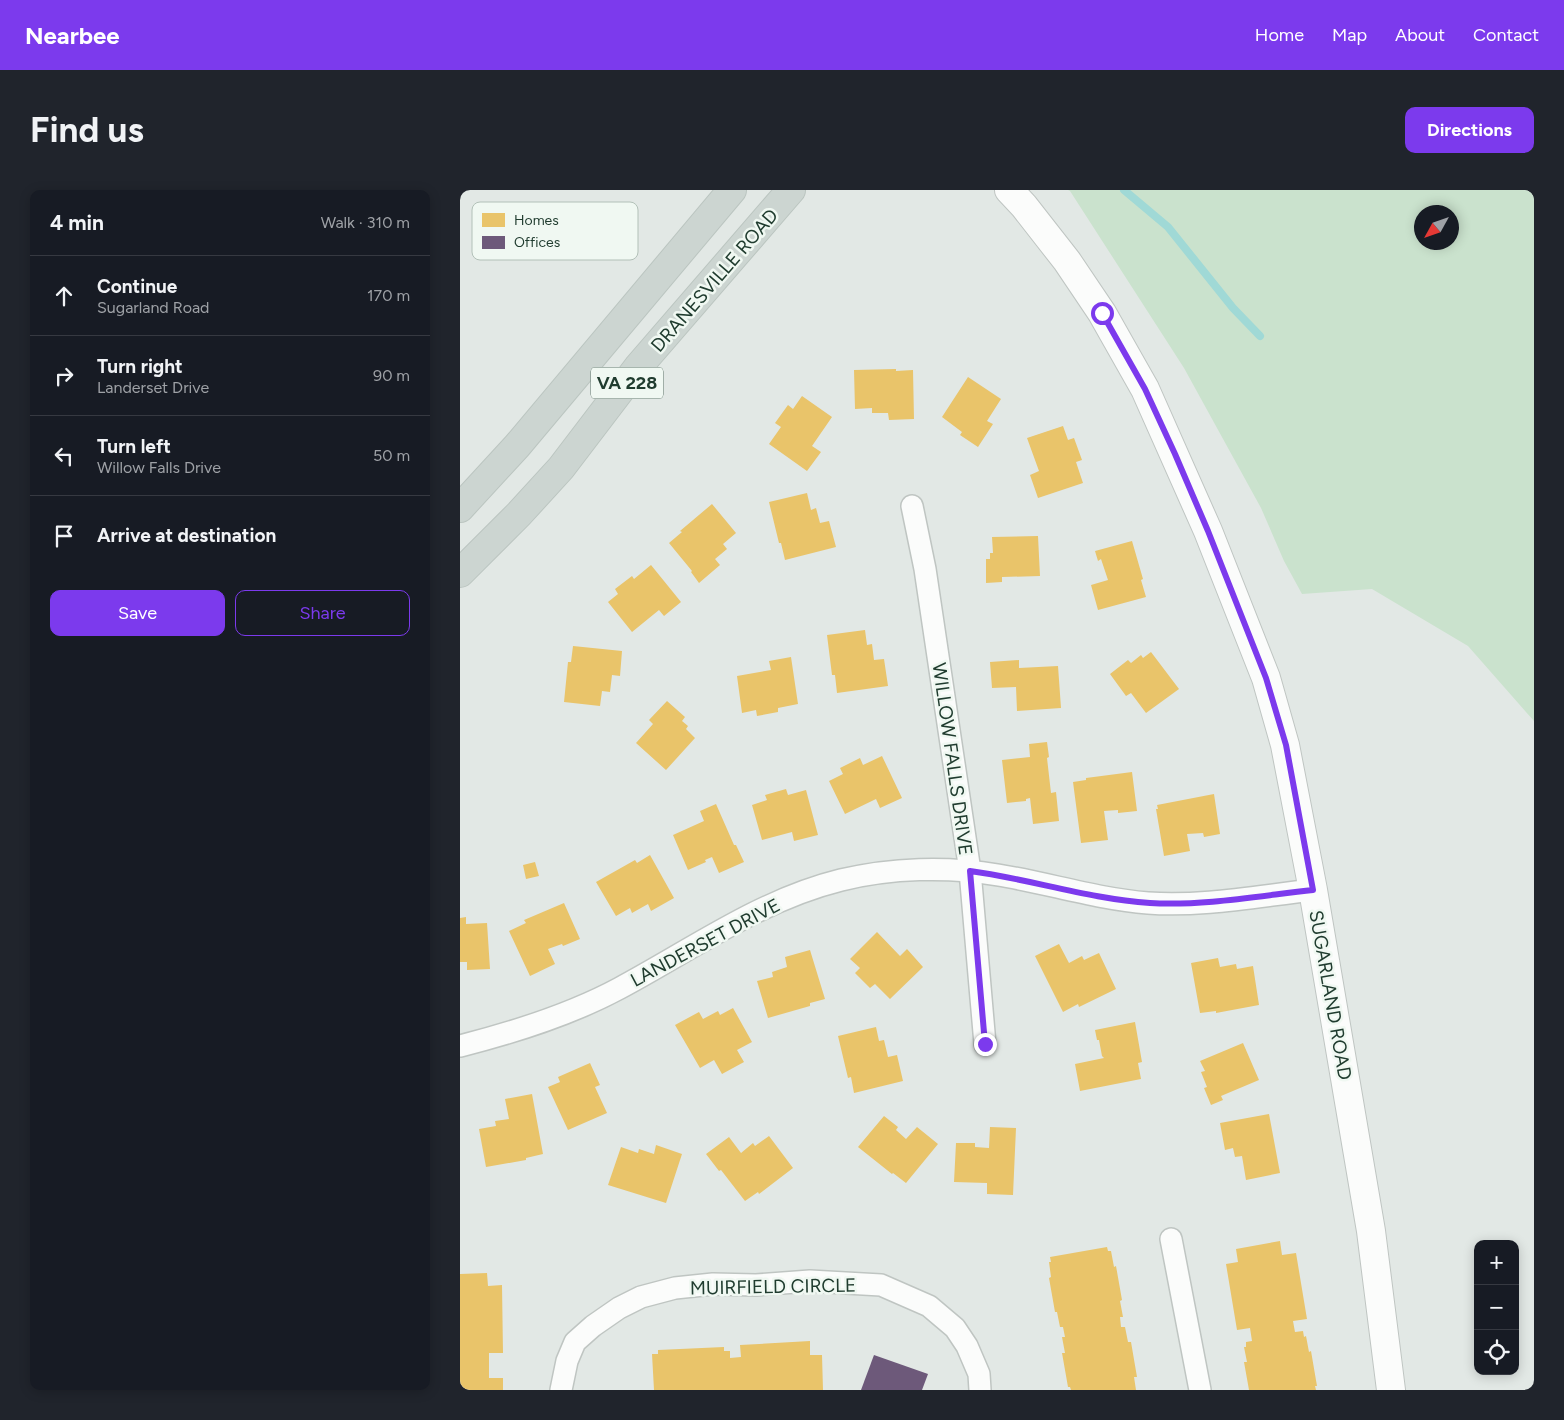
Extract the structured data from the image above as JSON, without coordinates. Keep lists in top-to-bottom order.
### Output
{
  "streets": {
    "main road": ["DRANESVILLE ROAD", "VA 228"],
    "street": [
      "WILLOW FALLS DRIVE",
      "LANDERSET DRIVE",
      "SUGARLAND ROAD",
      "MUIRFIELD CIRCLE"
    ]
  },
  "crossings": [
    ["WILLOW FALLS DRIVE", "LANDERSET DRIVE"],
    ["LANDERSET DRIVE", "SUGARLAND ROAD"]
  ],
  "legend": ["Homes", "Offices"],
  "north": "bottom left",
  "page": {
    "header": "Nearbee",
    "nav": [
      "Home",
      "Map",
      "About",
      "Contact"
    ],
    "buttons": [
      "Directions",
      ["Save", "Share"]
    ],
    "title": "Find us",
    "heading": ["4 min", "Walk · 310 m"],
    "list": [
      ["Continue", "Sugarland Road", "170 m"],
      ["Turn right", "Landerset Drive", "90 m"],
      ["Turn left", "Willow Falls Drive", "50 m"],
      "Arrive at destination"
    ],
    "map_buttons": ["+", "−"]
  }
}
